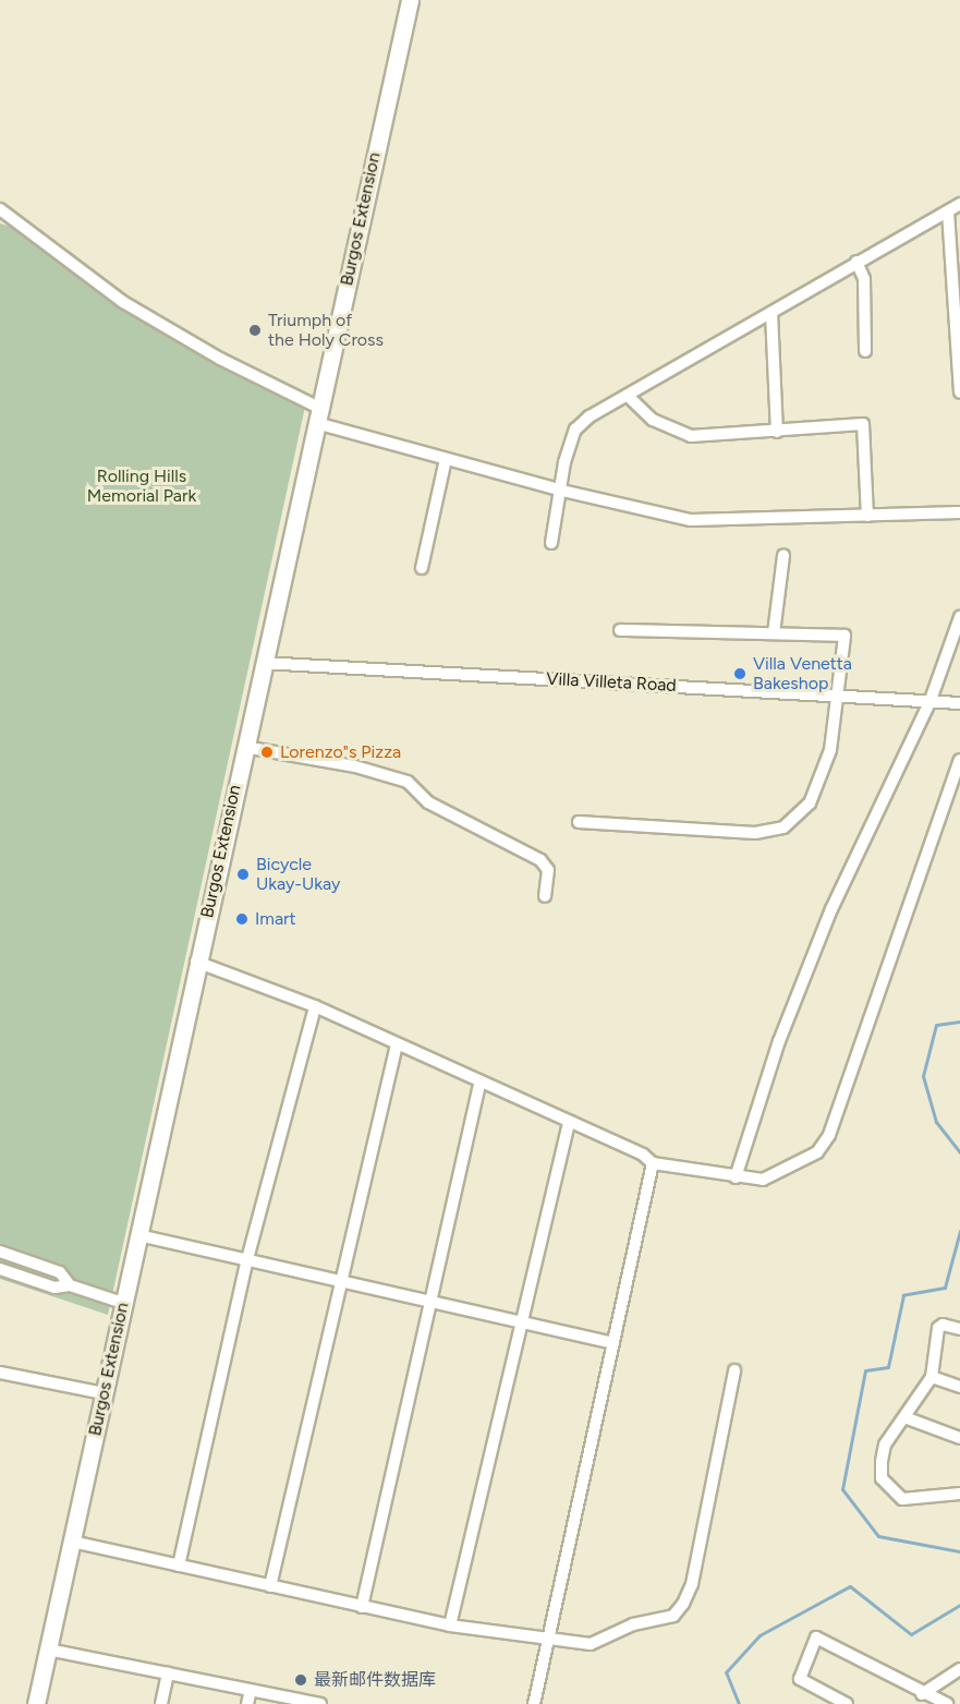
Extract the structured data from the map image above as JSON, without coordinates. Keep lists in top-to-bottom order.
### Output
{
  "streets": {
    "main road": ["Burgos Extension"],
    "street": ["Villa Villeta Road"]
  },
  "crossings": [
    ["Burgos Extension", "Villa Villeta Road"]
  ],
  "parks": ["Rolling Hills Memorial Park"],
  "places": [
    "Triumph of the Holy Cross",
    "Villa Venetta Bakeshop",
    "Lorenzo\"s Pizza",
    "Bicycle Ukay-Ukay",
    "Imart",
    "最新邮件数据库"
  ]
}
